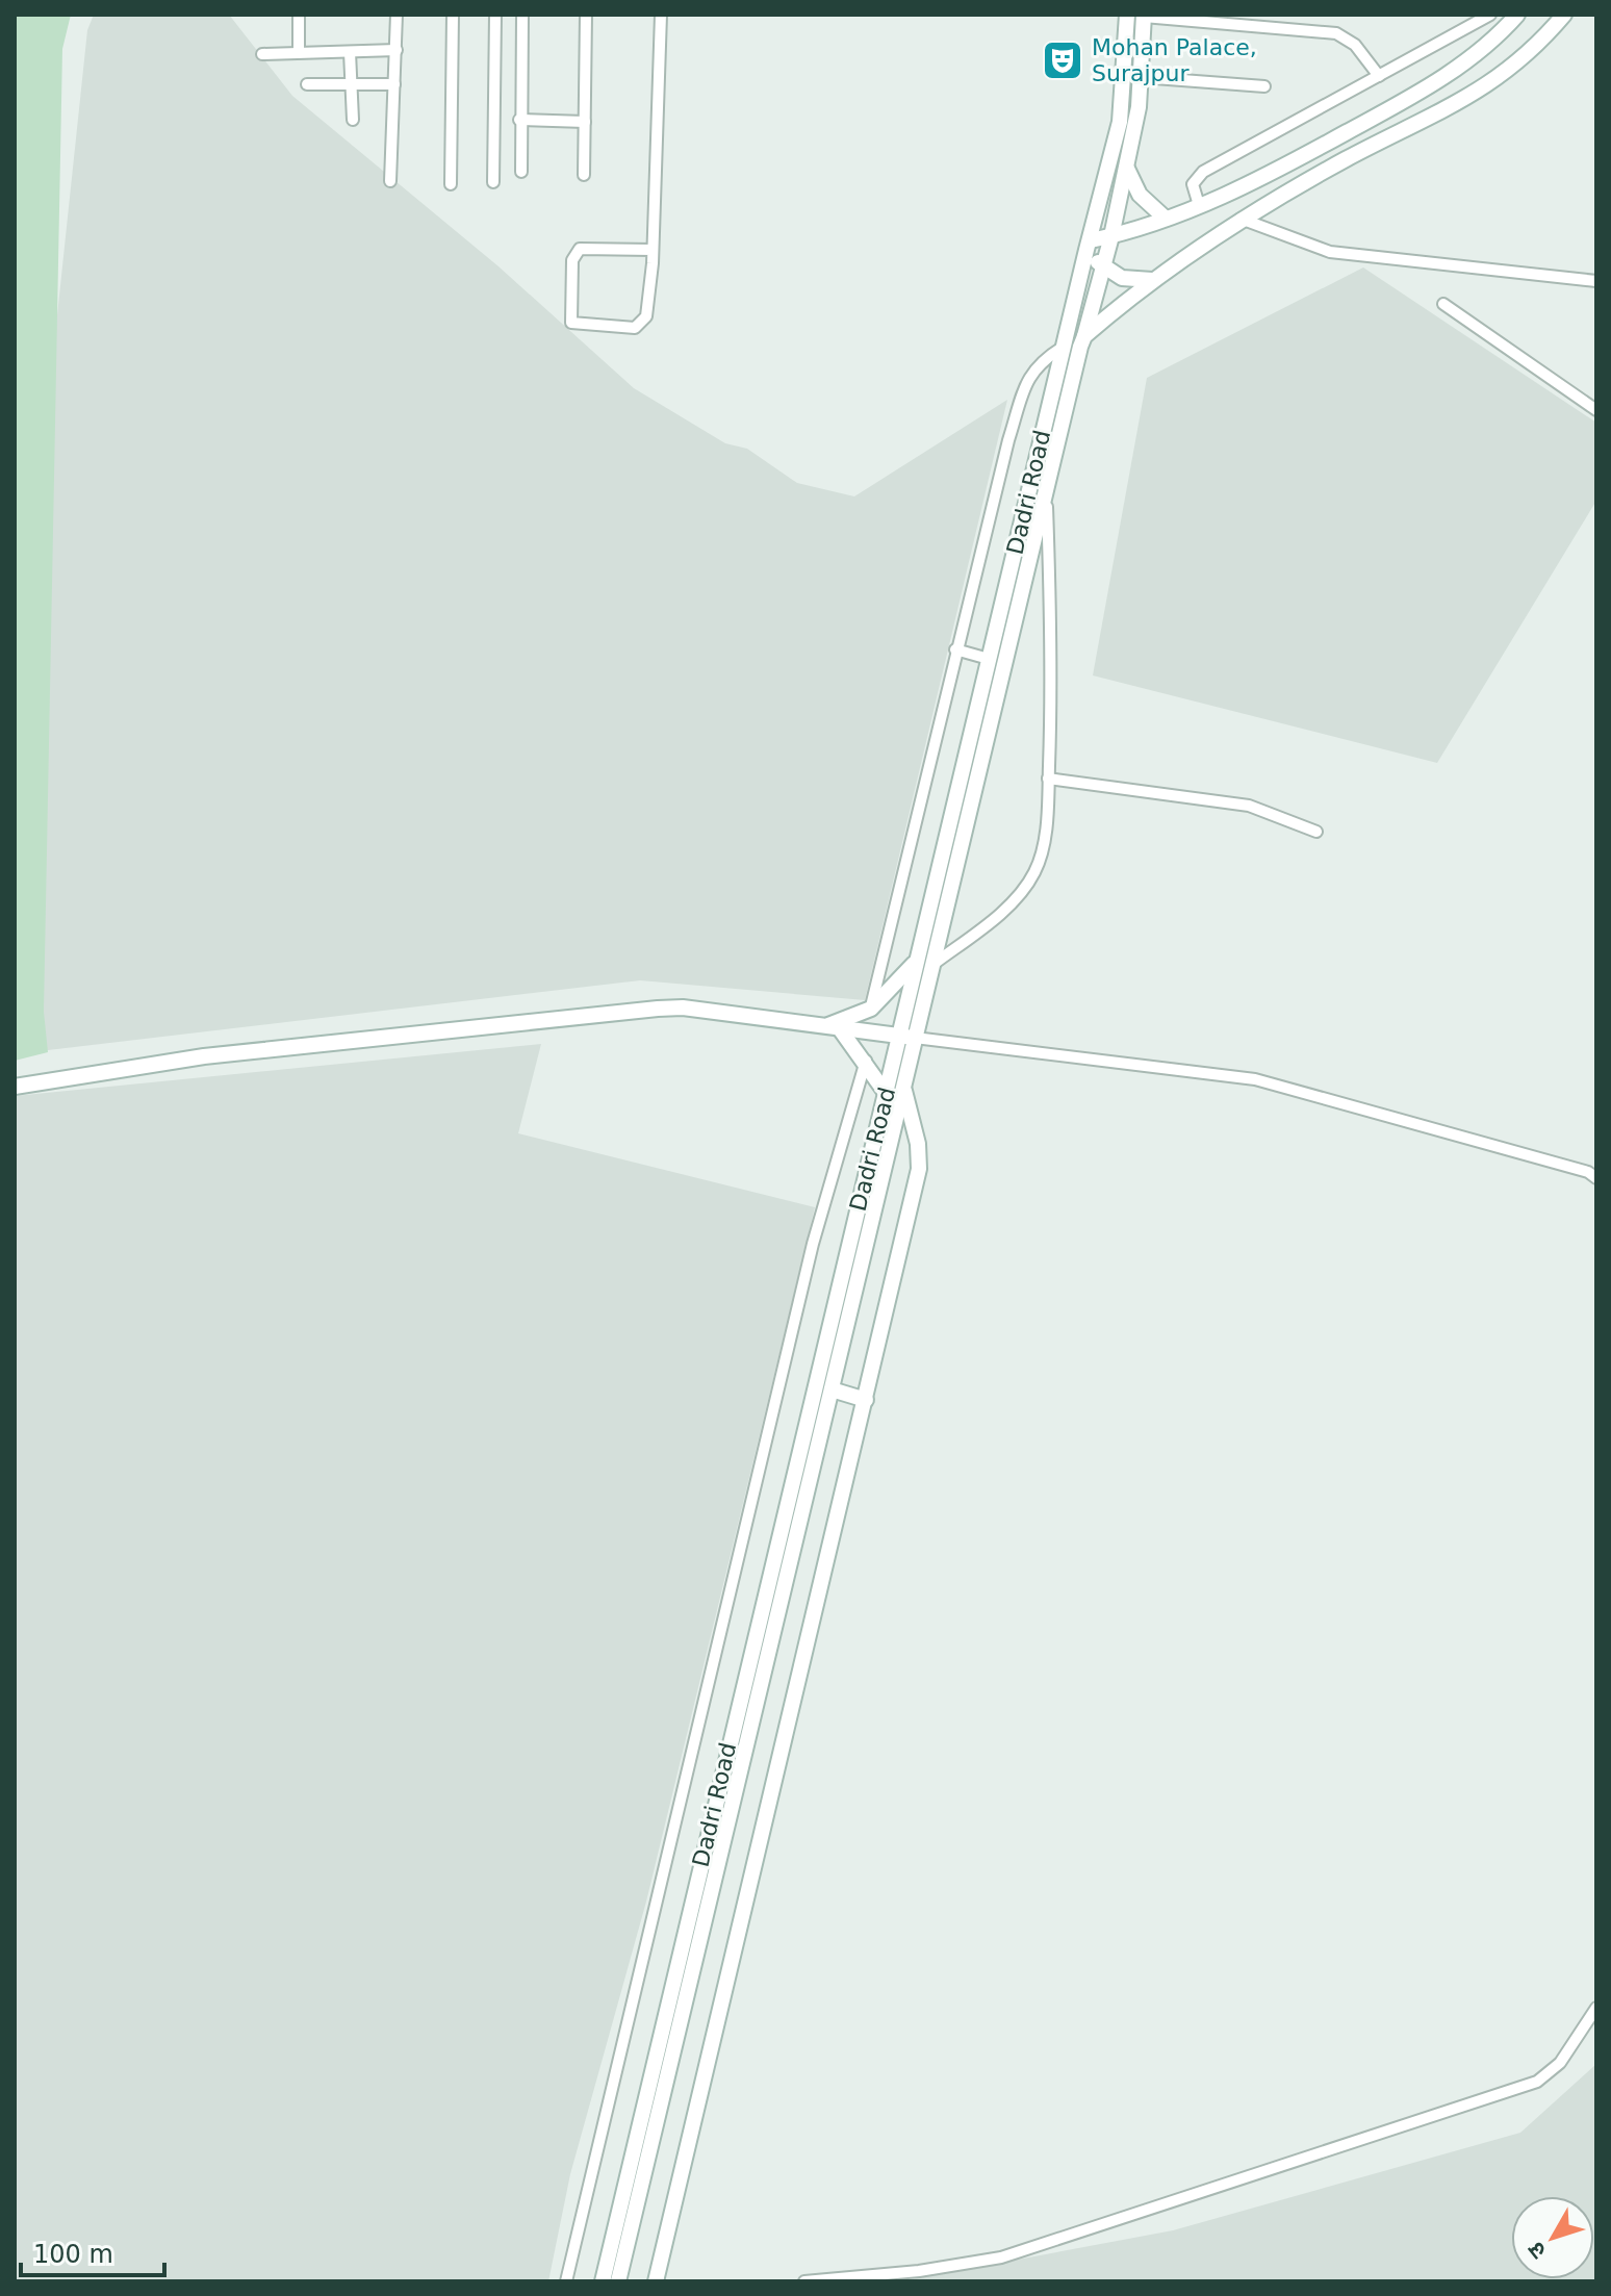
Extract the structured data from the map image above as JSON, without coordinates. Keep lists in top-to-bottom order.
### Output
{
  "streets": {
    "main road": ["Dadri Road"]
  },
  "places": {
    "theatre": ["Mohan Palace, Surajpur"]
  },
  "scale_bar": "100 m",
  "north": "bottom left"
}
